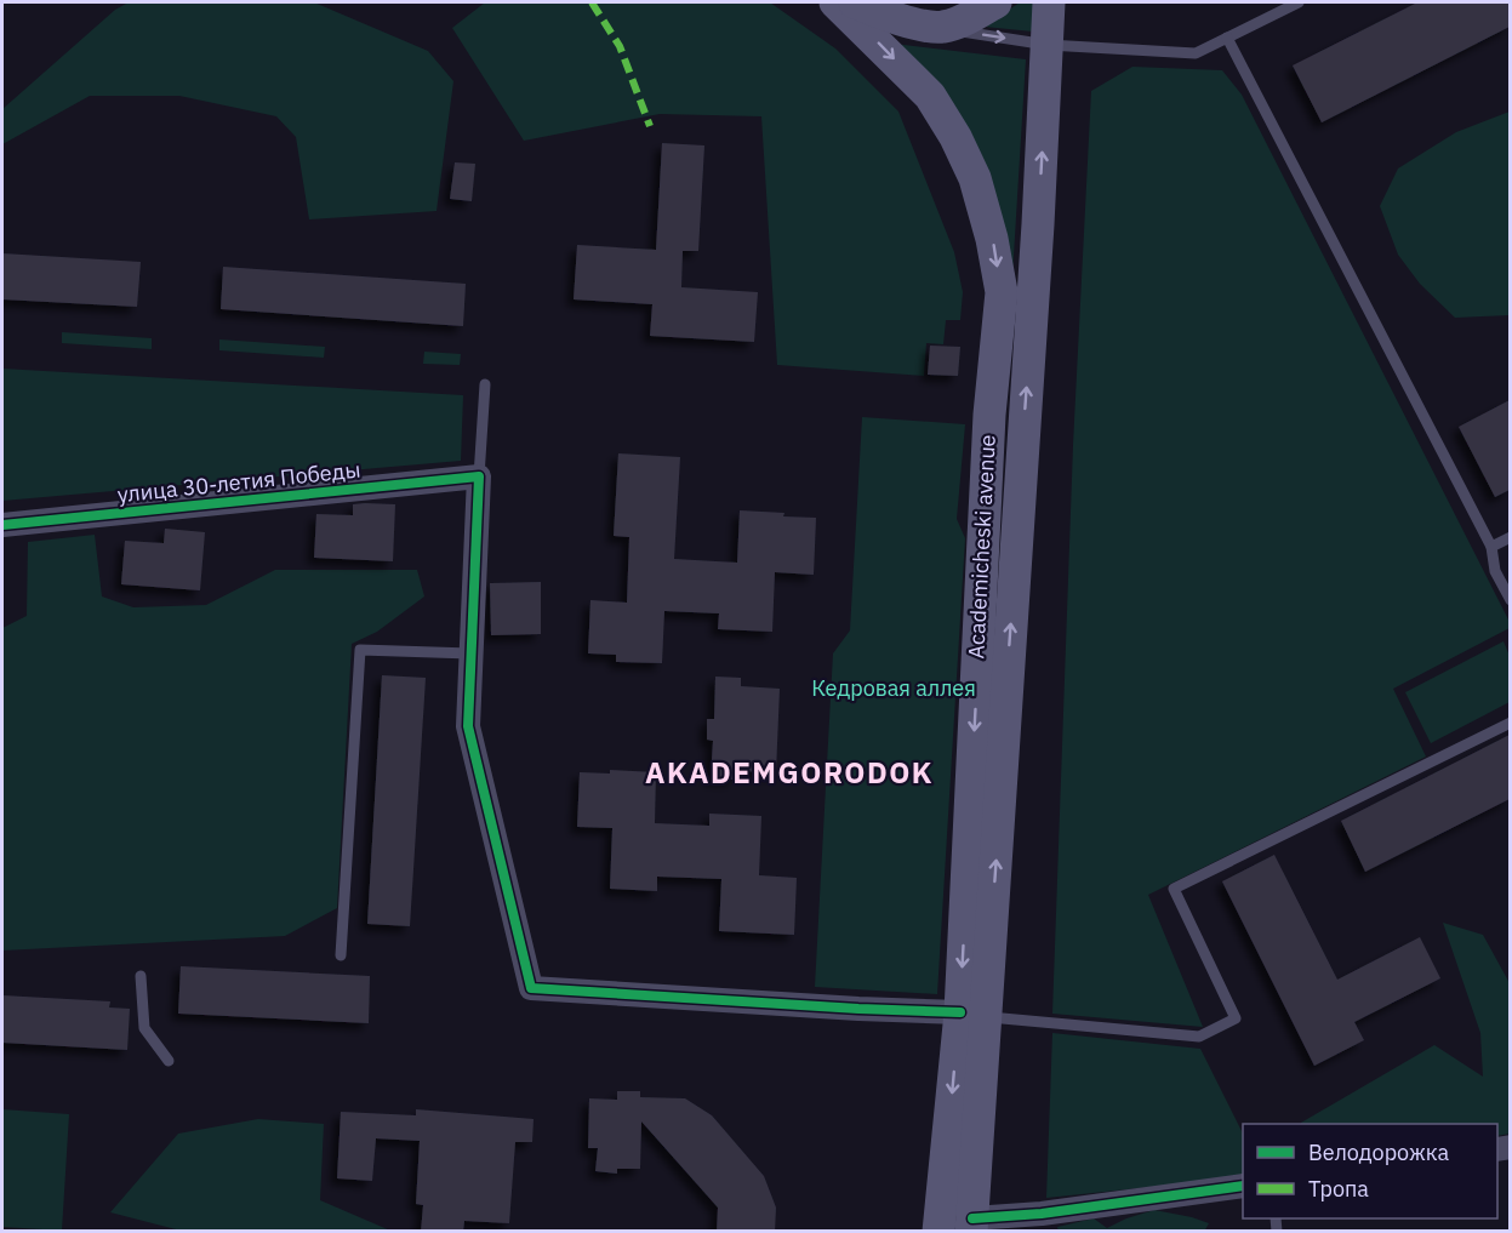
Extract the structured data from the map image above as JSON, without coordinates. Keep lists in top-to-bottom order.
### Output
{
  "streets": {
    "main road": ["Academicheski avenue"],
    "street": ["улица 30-летия Победы"]
  },
  "districts": ["AKADEMGORODOK"],
  "parks": ["Кедровая аллея"],
  "legend": ["Велодорожка", "Тропа"]
}
